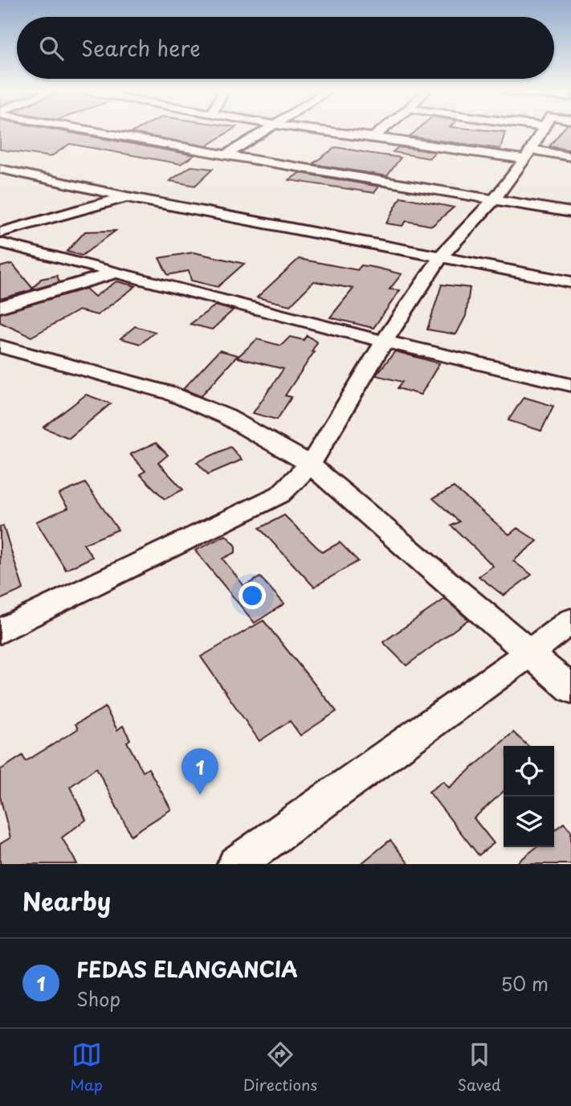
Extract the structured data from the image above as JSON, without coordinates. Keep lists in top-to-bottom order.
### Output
{
  "page": {
    "search": "Search here",
    "pins": "1",
    "heading": "Nearby",
    "list": [
      {
        "mark": "1",
        "name": "FEDAS ELANGANCIA",
        "note": "Shop",
        "value": "50 m"
      }
    ],
    "nav": ["Map", "Directions", "Saved"]
  }
}
